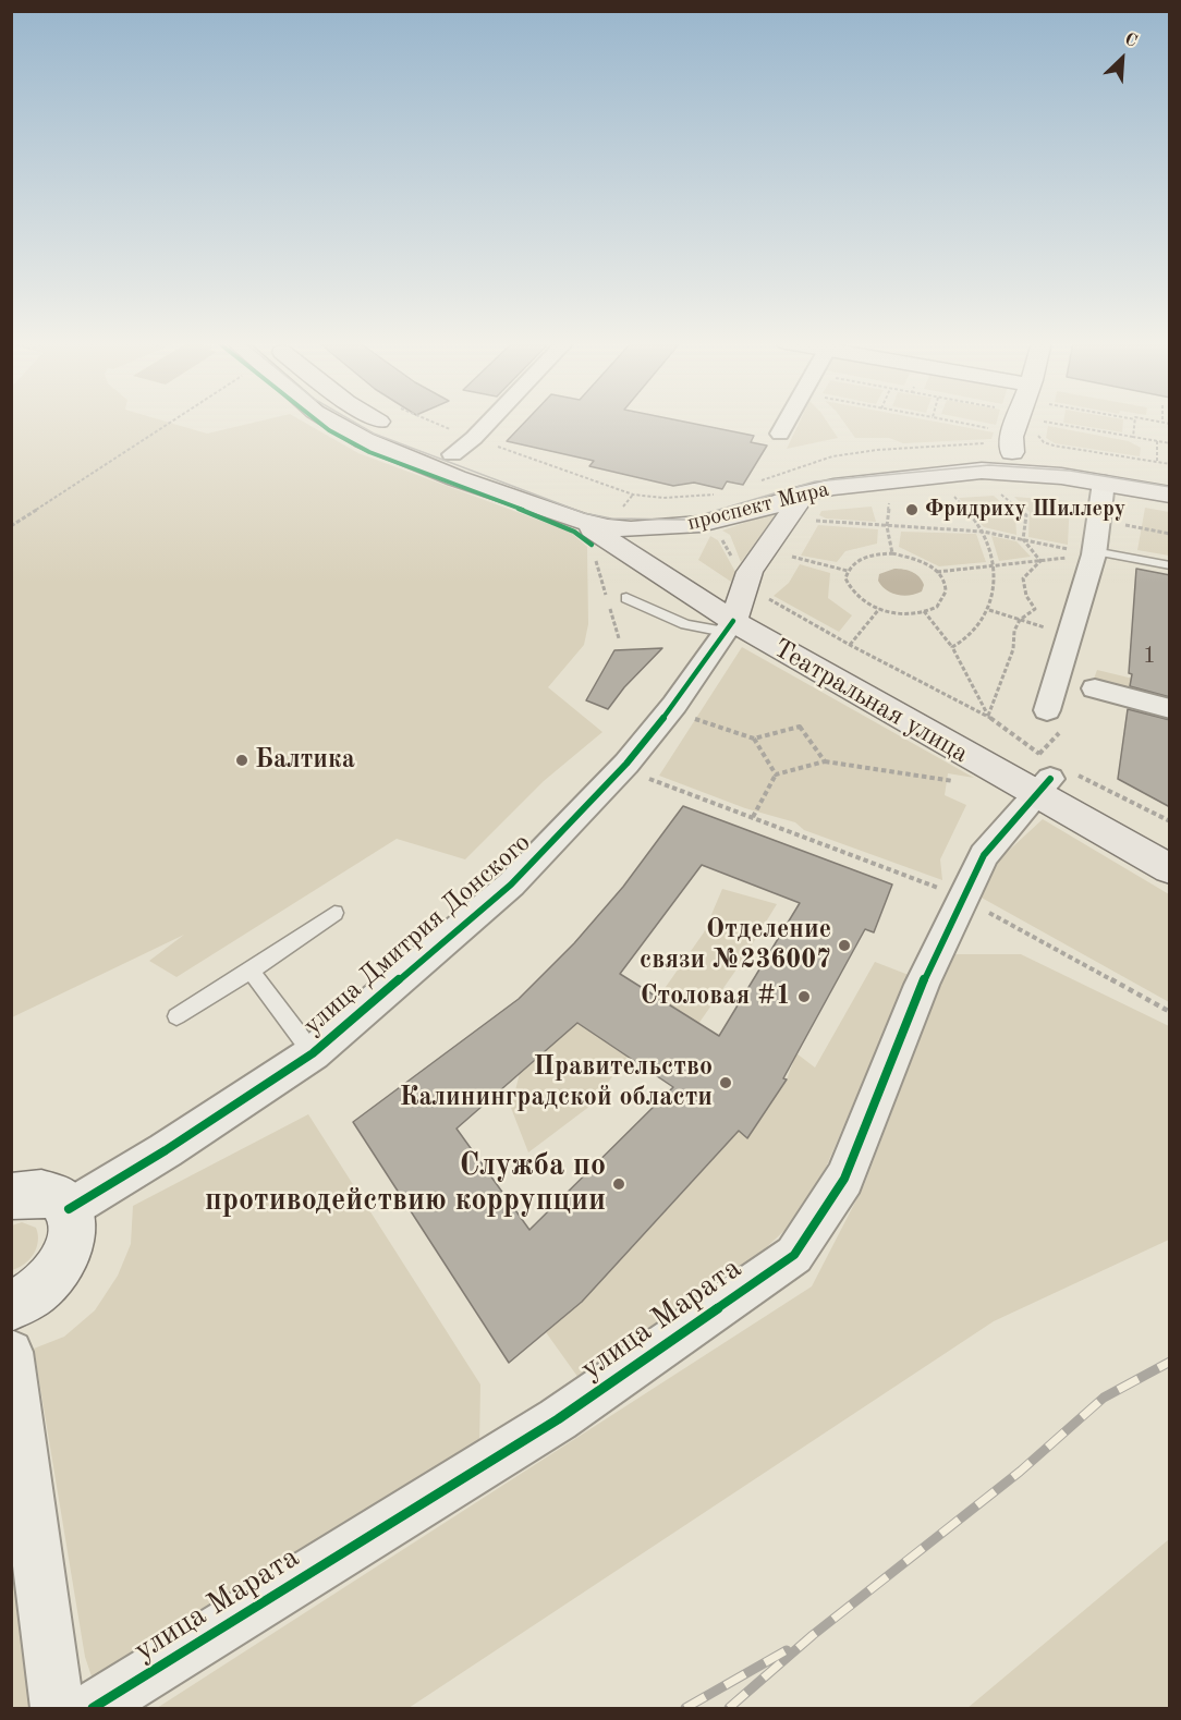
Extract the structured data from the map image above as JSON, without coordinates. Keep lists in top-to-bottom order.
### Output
{
  "streets": {
    "main road": ["проспект Мира", "Театральная улица", "улица Дмитрия Донского"],
    "street": ["улица Марата"]
  },
  "crossings": [
    ["проспект Мира", "Театральная улица"],
    ["проспект Мира", "улица Дмитрия Донского"],
    ["Театральная улица", "улица Дмитрия Донского"],
    ["Театральная улица", "улица Марата"]
  ],
  "places": [
    "Фридриху Шиллеру",
    "Балтика",
    "Отделение связи №236007",
    "Столовая #1",
    "Правительство Калининградской области",
    "Служба по противодействию коррупции"
  ],
  "house_numbers": ["1"],
  "north": "top right"
}
